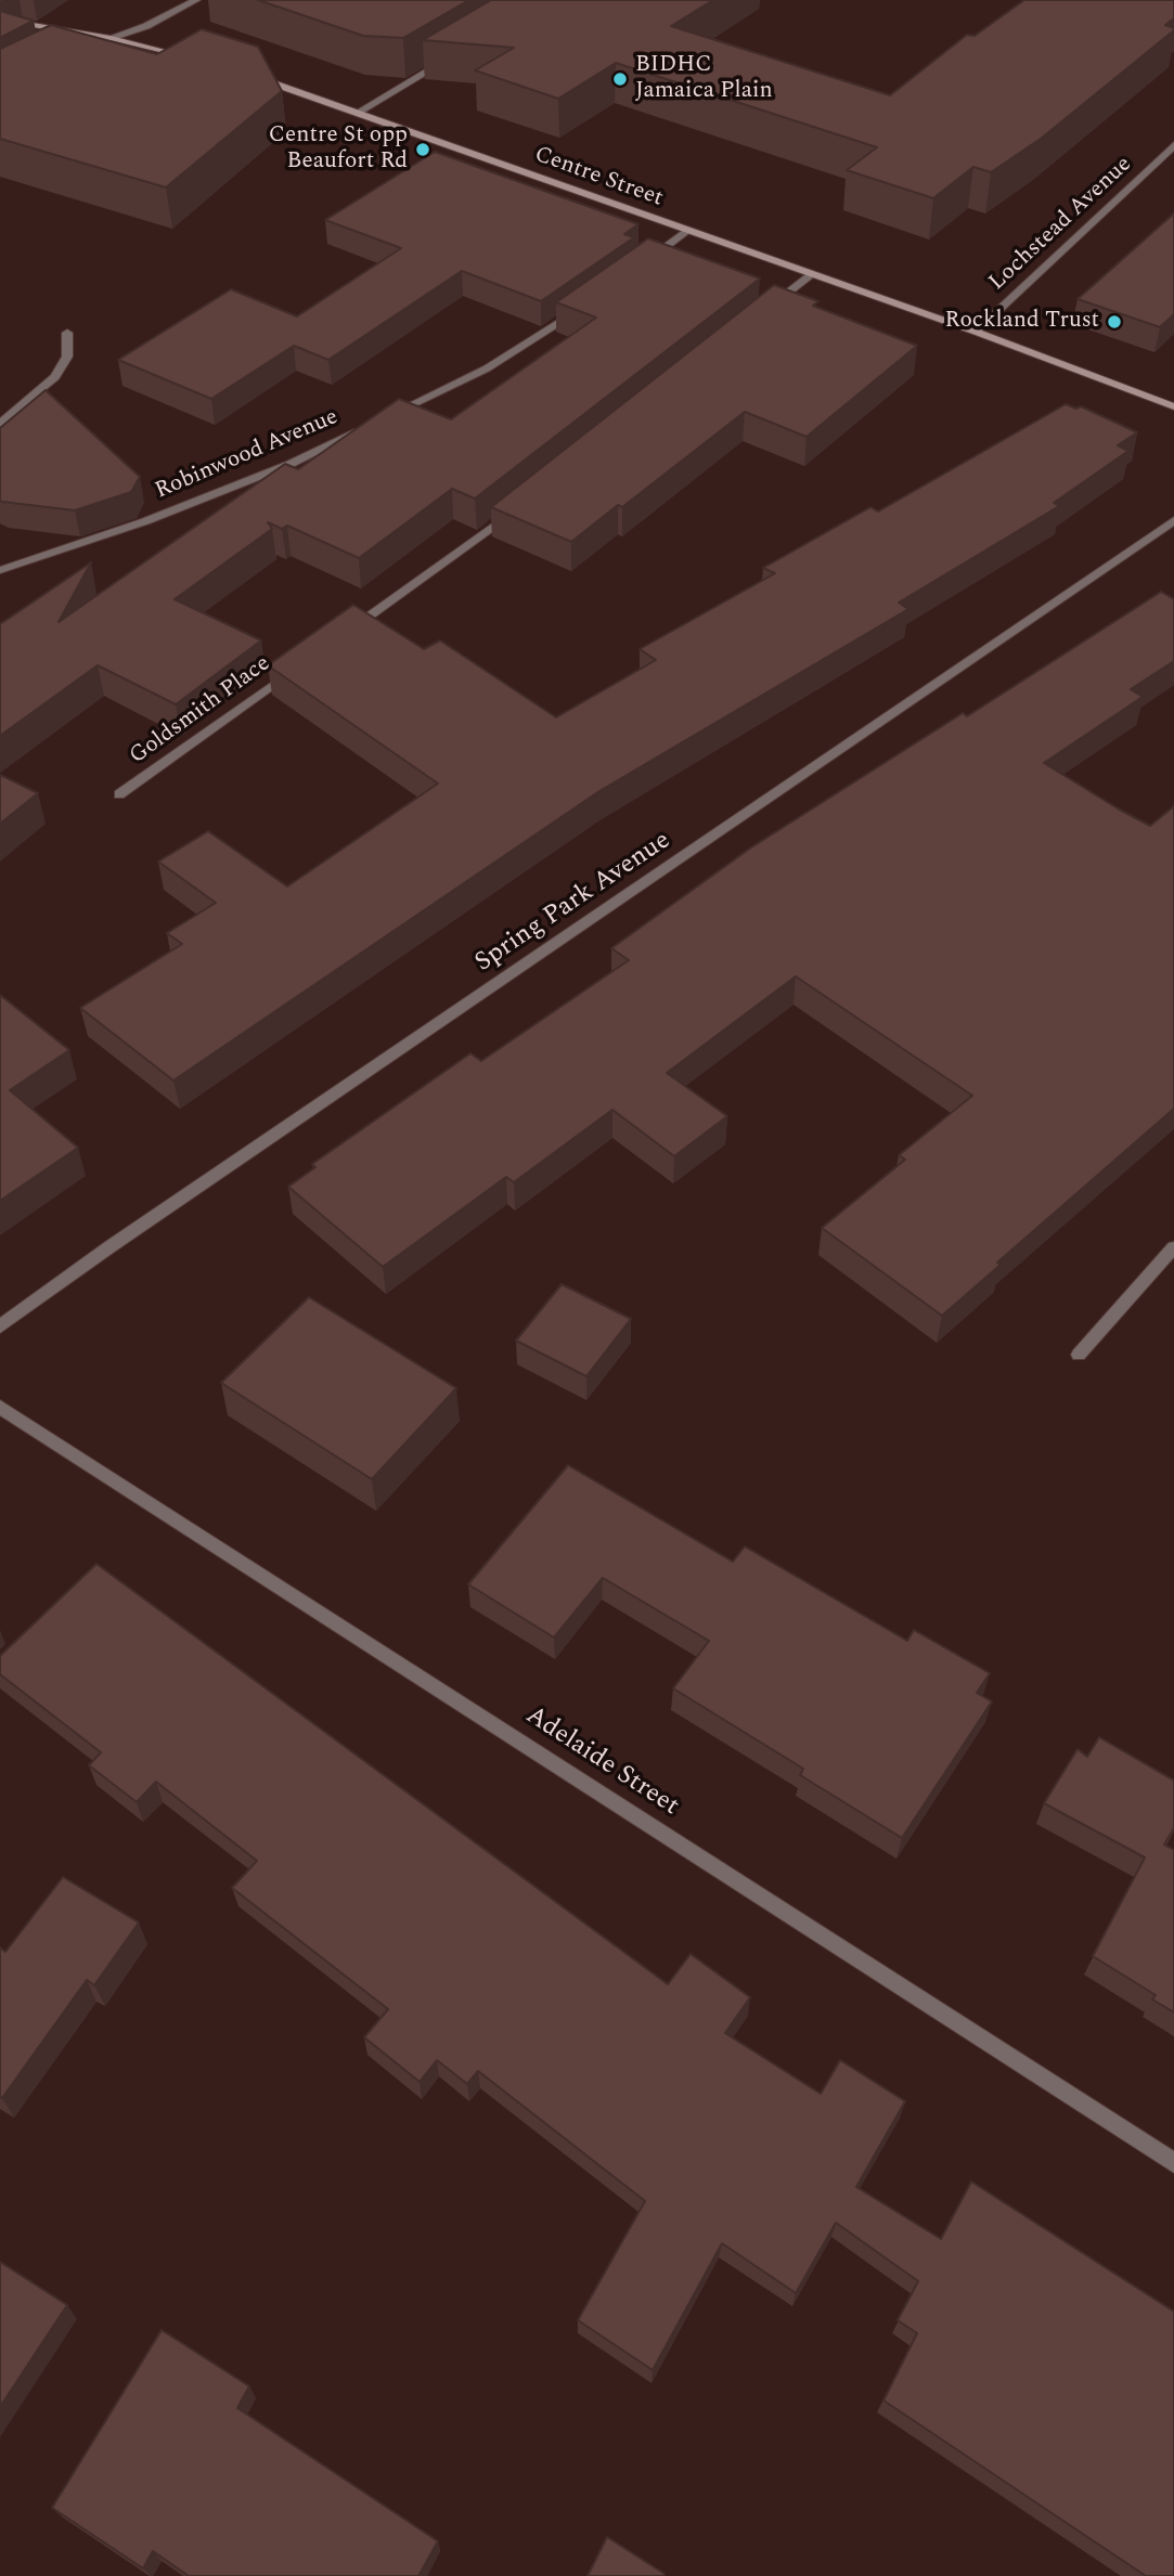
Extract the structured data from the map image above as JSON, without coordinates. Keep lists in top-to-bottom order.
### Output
{
  "streets": {
    "main road": ["Centre Street"],
    "street": [
      "Lochstead Avenue",
      "Robinwood Avenue",
      "Goldsmith Place",
      "Spring Park Avenue",
      "Adelaide Street"
    ]
  },
  "crossings": [
    ["Centre Street", "Lochstead Avenue"]
  ],
  "places": ["BIDHC Jamaica Plain", "Centre St opp Beaufort Rd", "Rockland Trust"]
}
